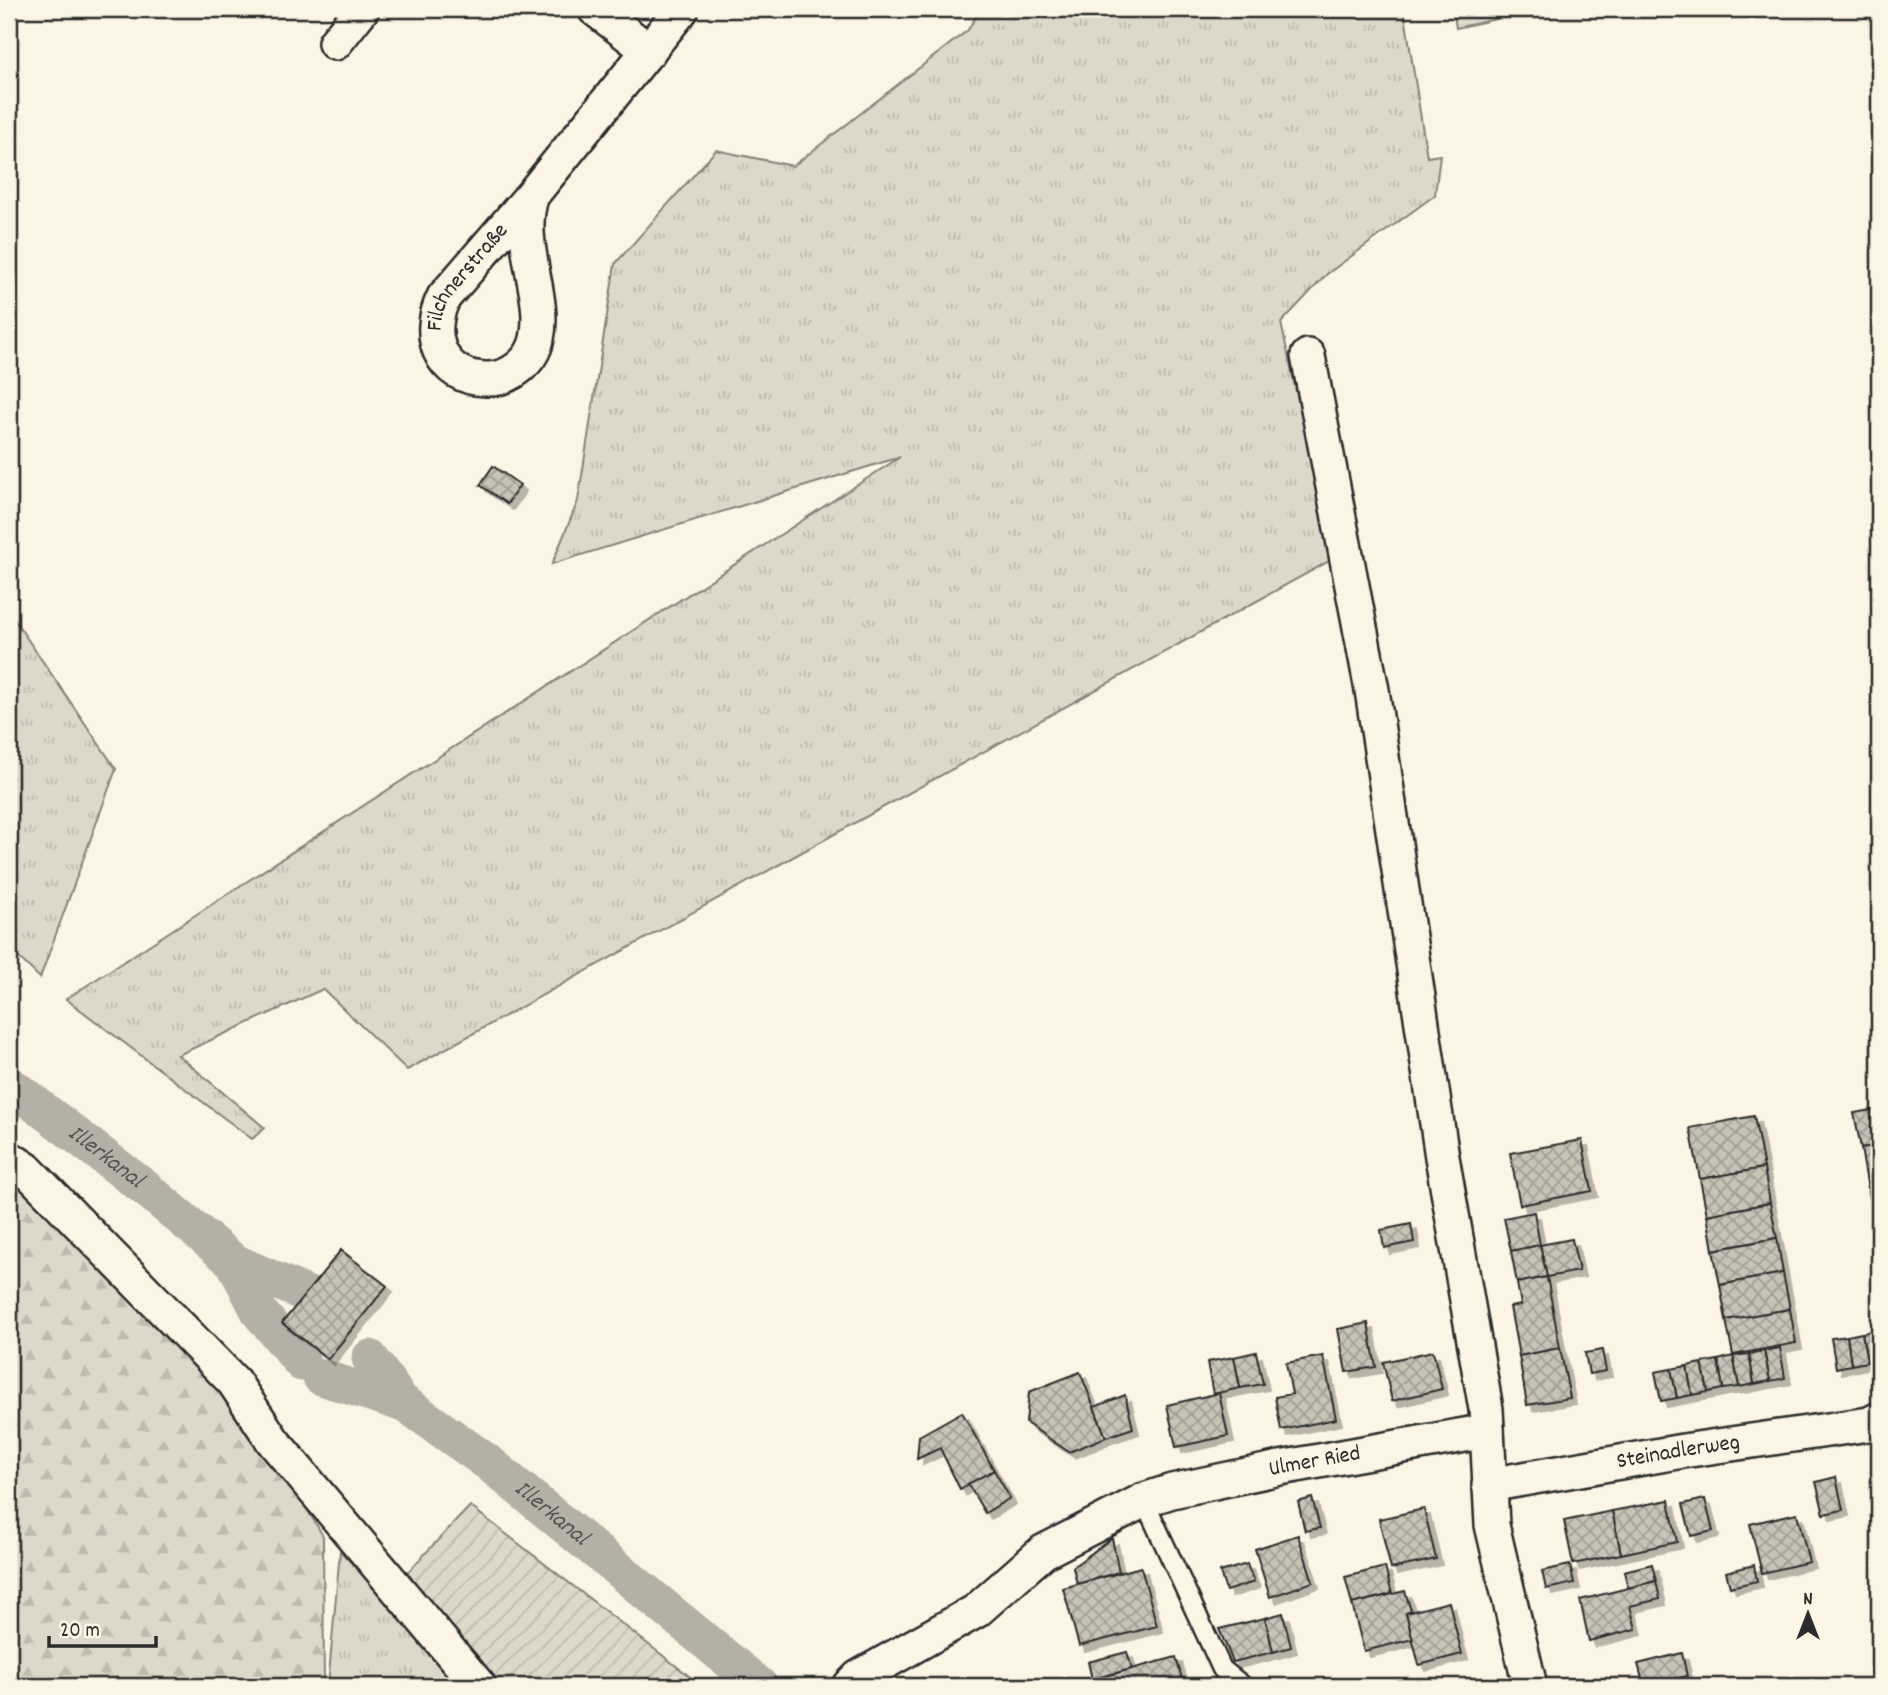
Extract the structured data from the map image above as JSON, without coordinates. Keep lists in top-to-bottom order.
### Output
{
  "streets": {
    "street": ["Filchnerstraße", "Steinadlerweg", "Ulmer Ried"]
  },
  "water": ["Illerkanal"],
  "scale_bar": "20 m",
  "north": "top"
}
